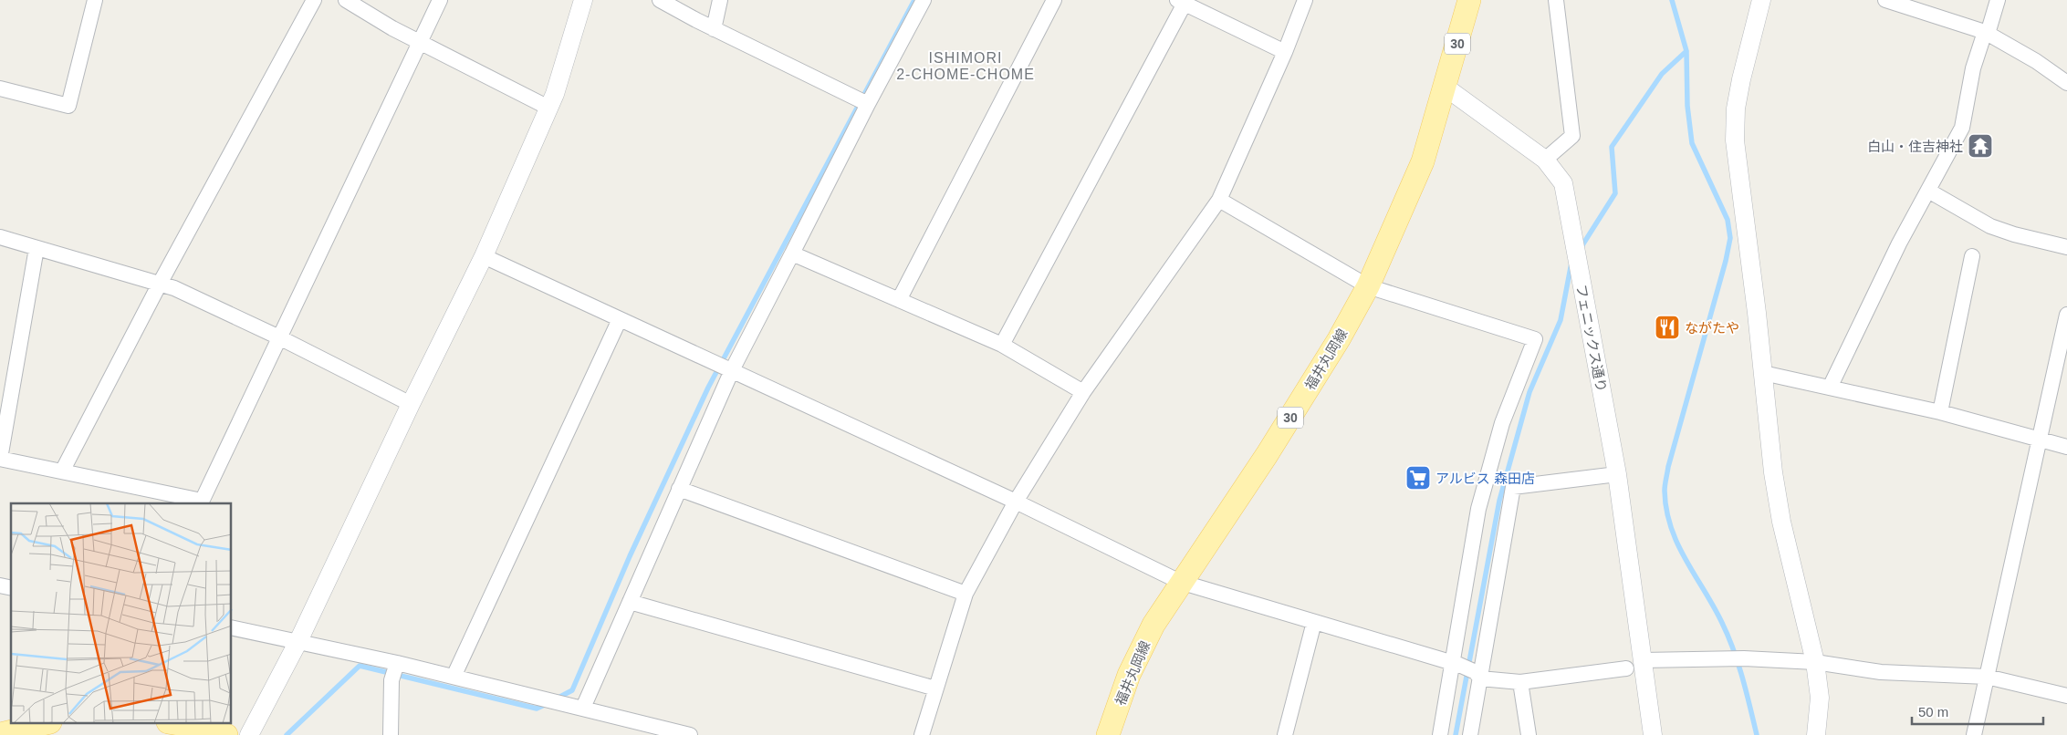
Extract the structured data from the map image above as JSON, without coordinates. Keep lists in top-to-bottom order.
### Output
{
  "streets": {
    "main road": ["30", "福井丸岡線"],
    "street": ["フェニックス通り"]
  },
  "crossings": [
    ["30", "フェニックス通り"],
    ["30", "福井丸岡線"],
    ["フェニックス通り", "福井丸岡線"]
  ],
  "districts": ["ISHIMORI 2-CHOME-CHOME"],
  "places": {
    "temple": ["白山・住吉神社"],
    "restaurant": ["ながたや"],
    "supermarket": ["アルビス 森田店"]
  },
  "scale_bar": "50 m"
}
